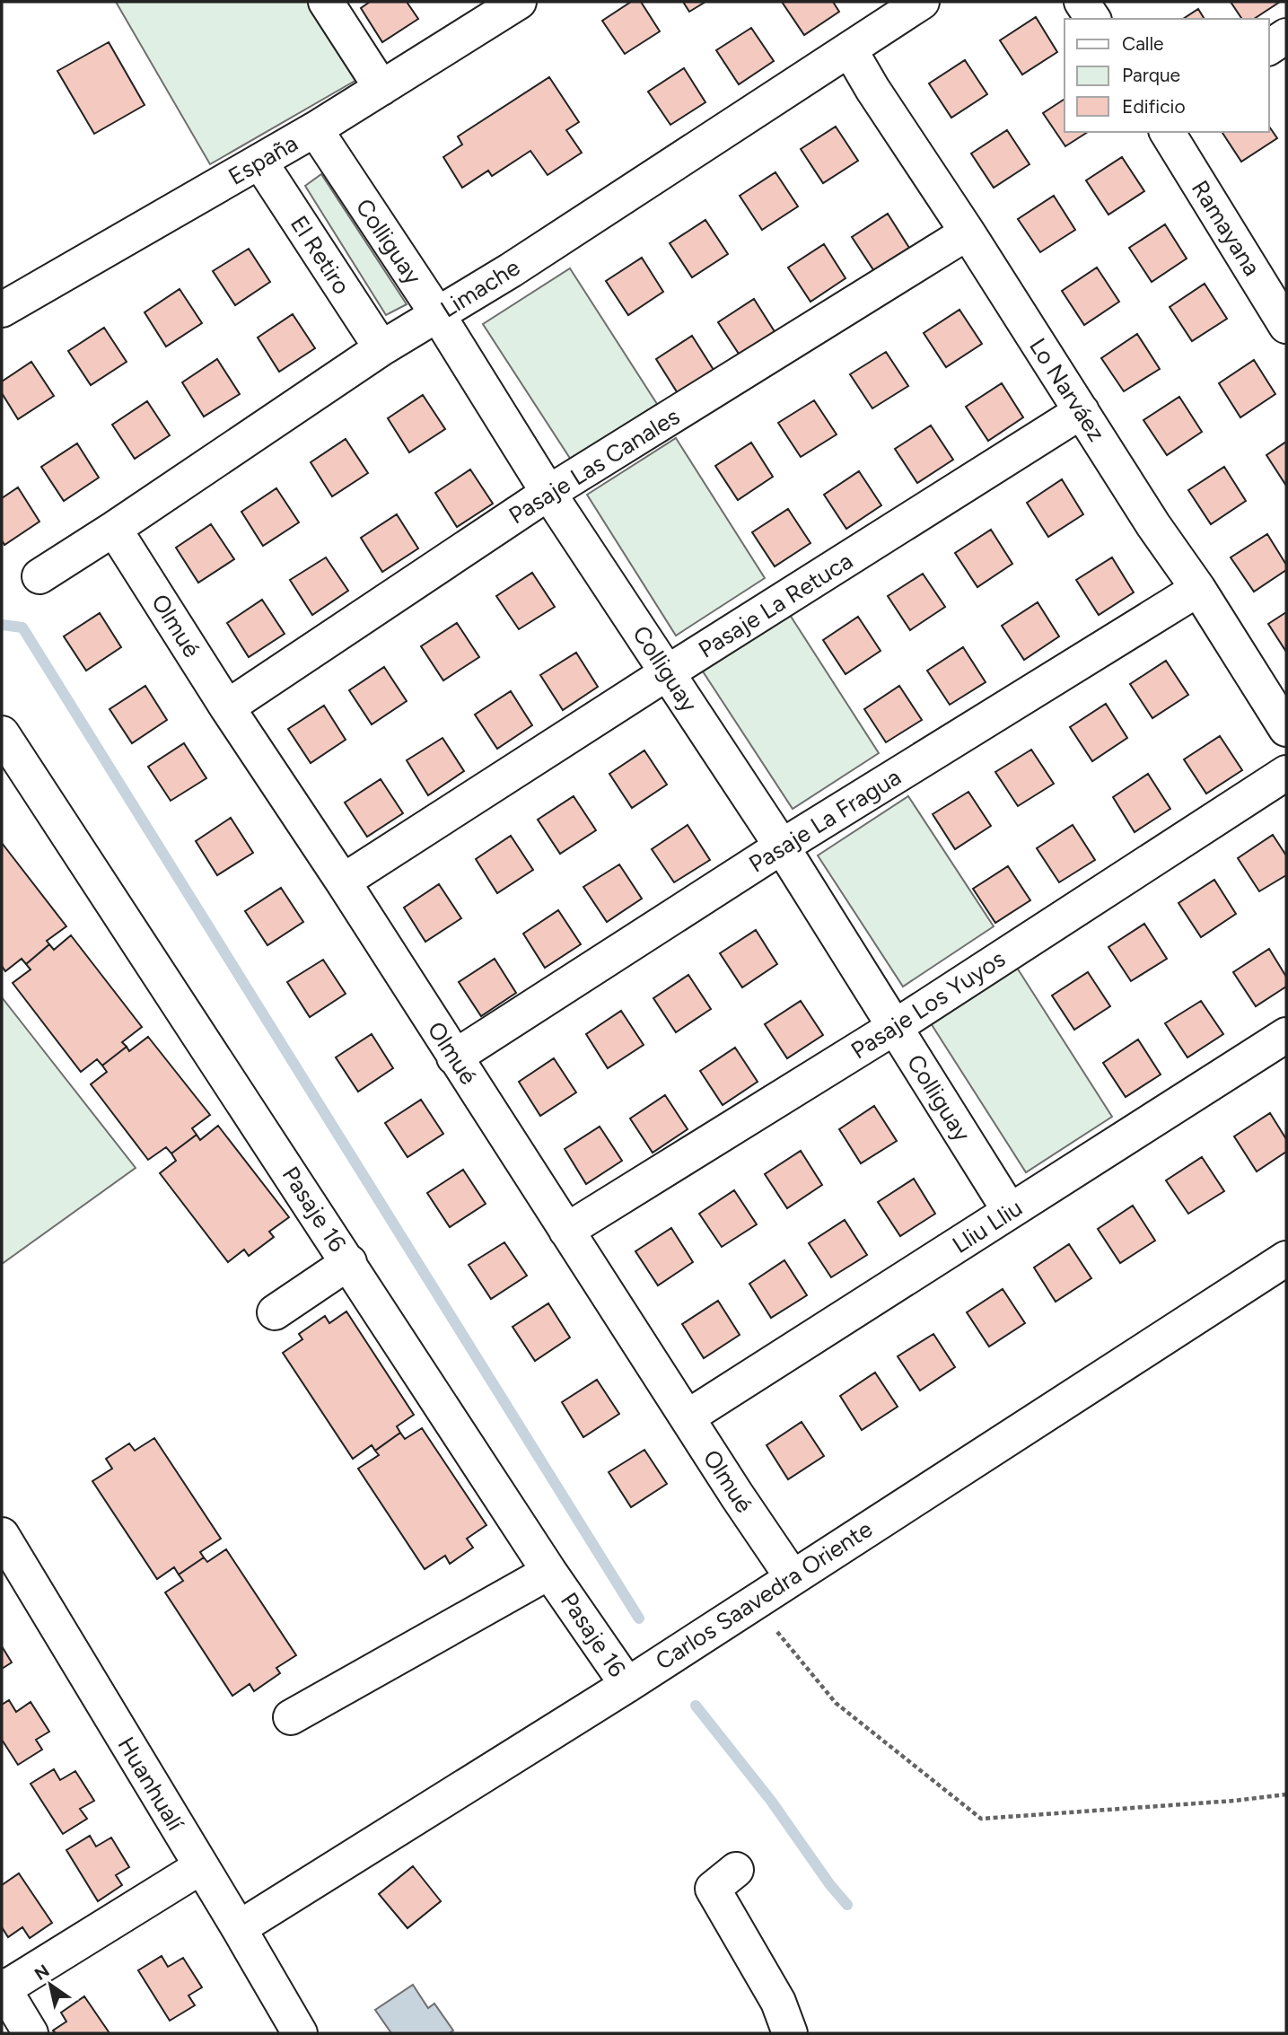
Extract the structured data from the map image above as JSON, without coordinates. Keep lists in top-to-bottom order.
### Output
{
  "streets": {
    "street": [
      "España",
      "Ramayana",
      "Colliguay",
      "El Retiro",
      "Limache",
      "Lo Narváez",
      "Pasaje Las Canales",
      "Pasaje La Retuca",
      "Olmué",
      "Pasaje La Fragua",
      "Pasaje Los Yuyos",
      "Pasaje 16",
      "Lliu Lliu",
      "Carlos Saavedra Oriente",
      "Huanhualí"
    ]
  },
  "crossings": [
    ["España", "Colliguay"],
    ["España", "El Retiro"],
    ["Colliguay", "Limache"],
    ["Colliguay", "Pasaje Las Canales"],
    ["Colliguay", "Pasaje La Retuca"],
    ["Colliguay", "Pasaje La Fragua"],
    ["Colliguay", "Pasaje Los Yuyos"],
    ["Colliguay", "Lliu Lliu"],
    ["El Retiro", "Limache"],
    ["Limache", "Lo Narváez"],
    ["Limache", "Olmué"],
    ["Lo Narváez", "Pasaje Las Canales"],
    ["Lo Narváez", "Pasaje La Retuca"],
    ["Lo Narváez", "Pasaje La Fragua"],
    ["Pasaje Las Canales", "Olmué"],
    ["Pasaje La Retuca", "Olmué"],
    ["Olmué", "Pasaje La Fragua"],
    ["Olmué", "Pasaje Los Yuyos"],
    ["Olmué", "Lliu Lliu"],
    ["Olmué", "Carlos Saavedra Oriente"],
    ["Pasaje 16", "Carlos Saavedra Oriente"],
    ["Carlos Saavedra Oriente", "Huanhualí"]
  ],
  "legend": ["Calle", "Parque", "Edificio"],
  "north": "top left"
}
